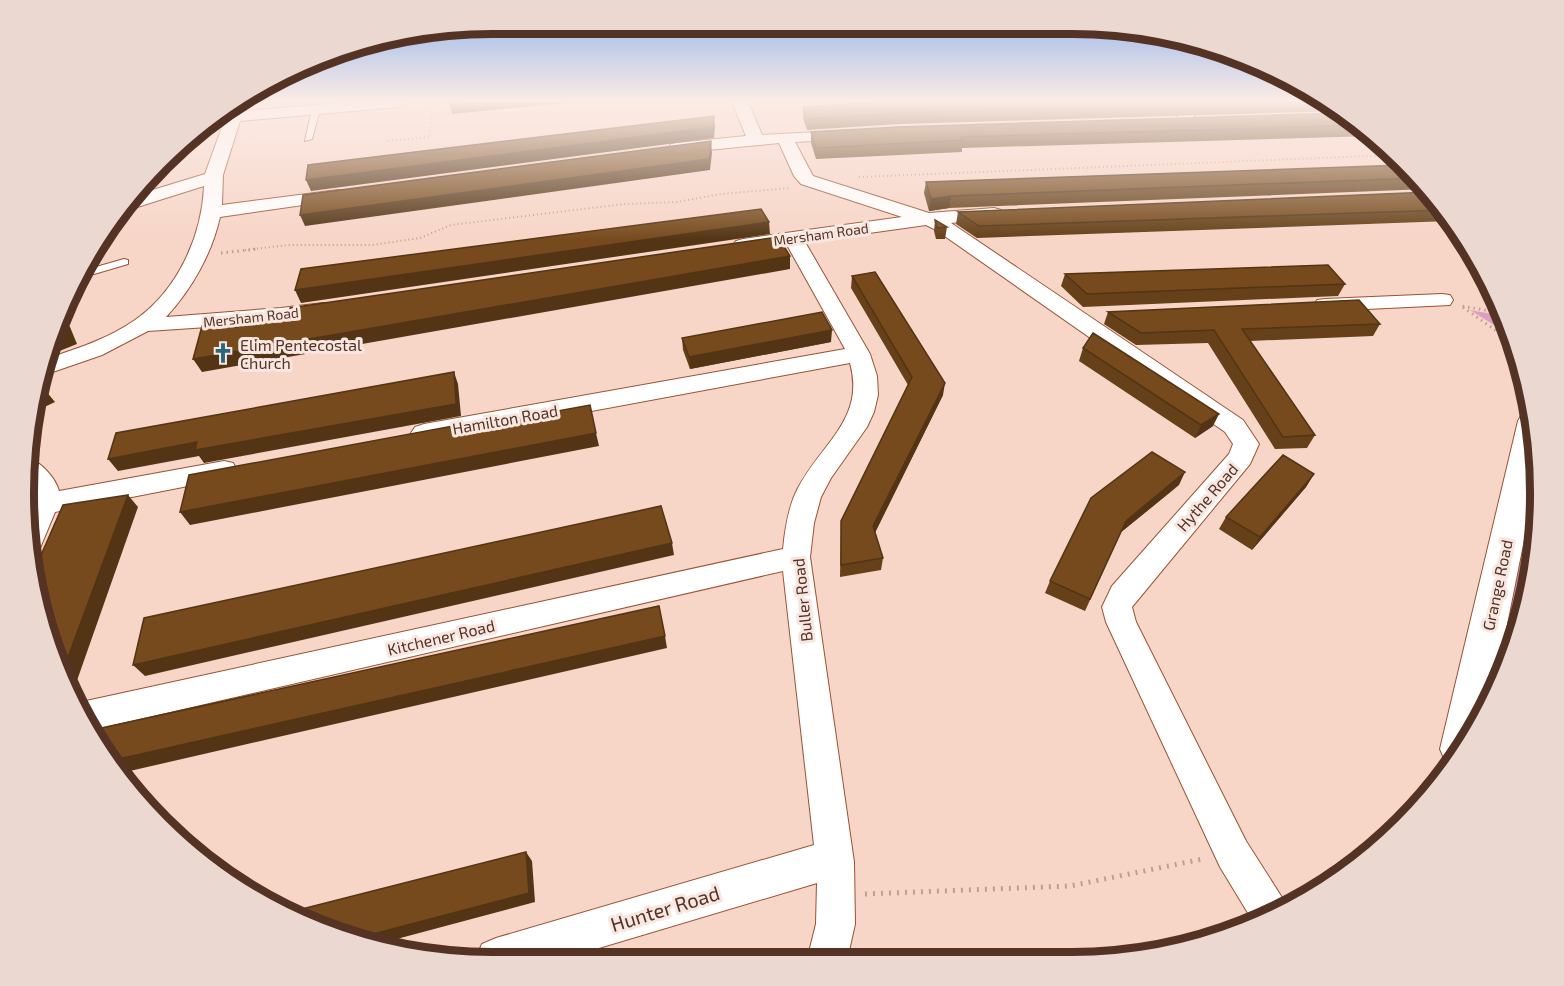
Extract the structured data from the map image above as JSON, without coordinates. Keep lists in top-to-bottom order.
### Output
{
  "streets": {
    "main road": ["Grange Road"],
    "street": [
      "Mersham Road",
      "Hamilton Road",
      "Hythe Road",
      "Buller Road",
      "Kitchener Road",
      "Hunter Road"
    ]
  },
  "crossings": [
    ["Mersham Road", "Hythe Road"],
    ["Mersham Road", "Buller Road"],
    ["Hamilton Road", "Buller Road"],
    ["Buller Road", "Kitchener Road"],
    ["Buller Road", "Hunter Road"]
  ],
  "places": {
    "church": ["Elim Pentecostal Church"]
  }
}
